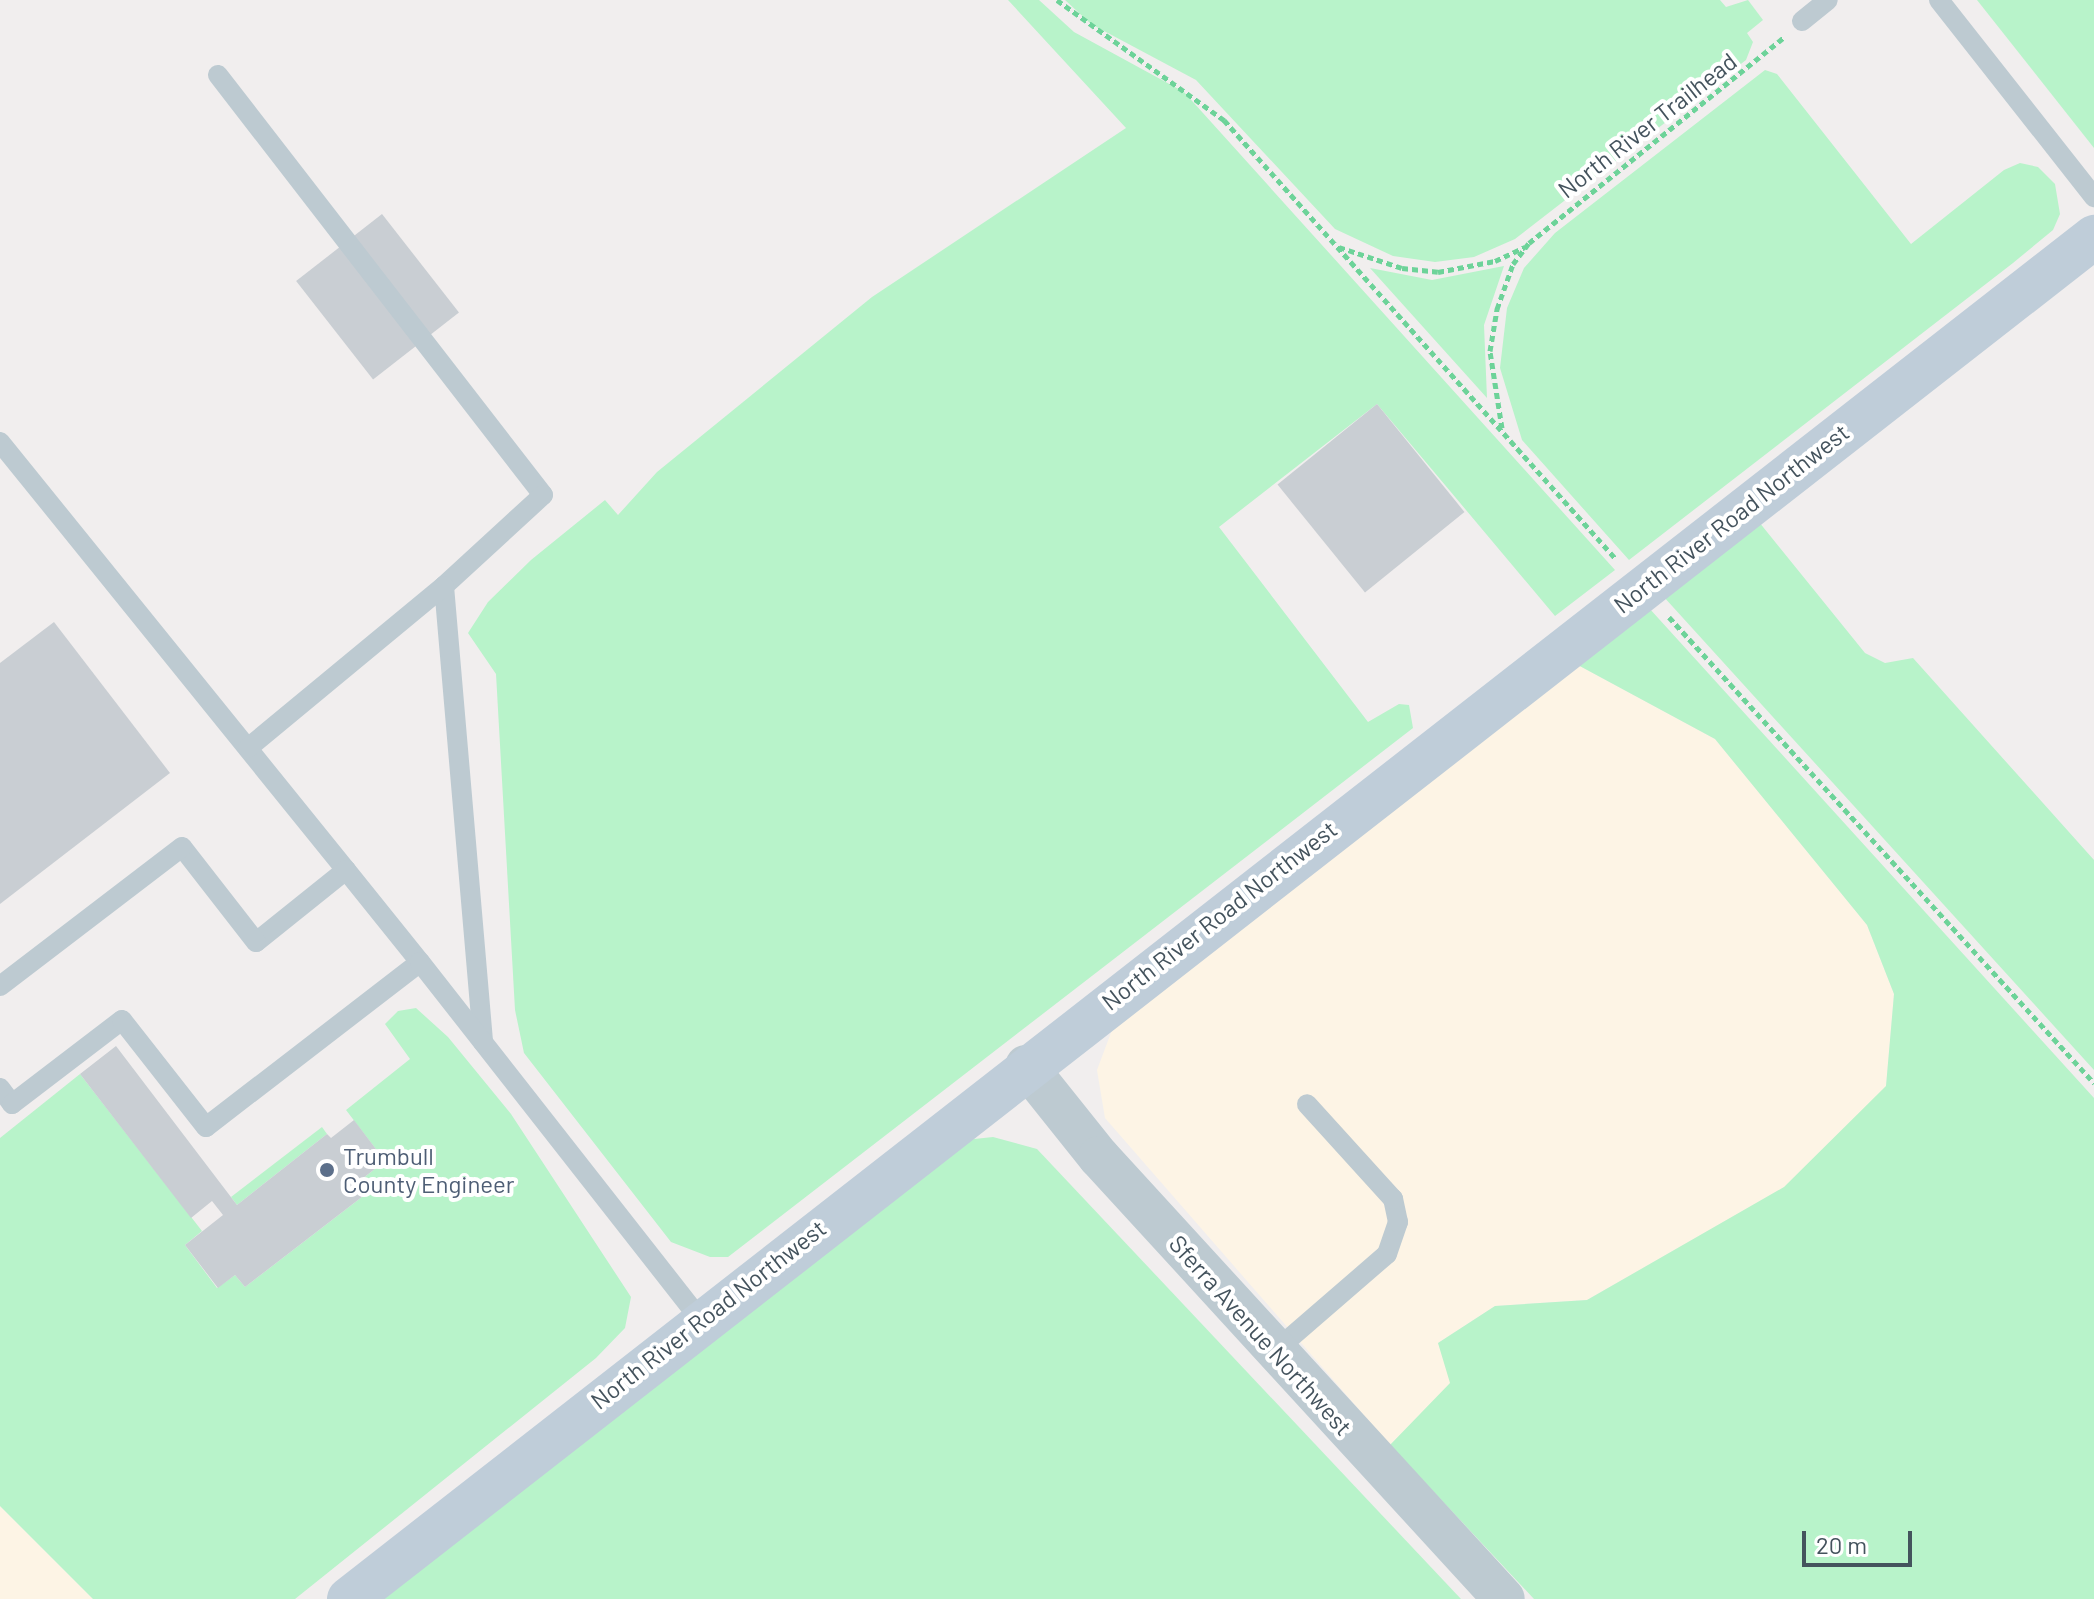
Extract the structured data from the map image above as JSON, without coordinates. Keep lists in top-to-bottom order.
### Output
{
  "streets": {
    "street": ["North River Road Northwest", "Sferra Avenue Northwest"],
    "path": ["North River Trailhead"]
  },
  "crossings": [
    ["North River Road Northwest", "Sferra Avenue Northwest"]
  ],
  "places": ["Trumbull County Engineer"],
  "scale_bar": "20 m"
}
